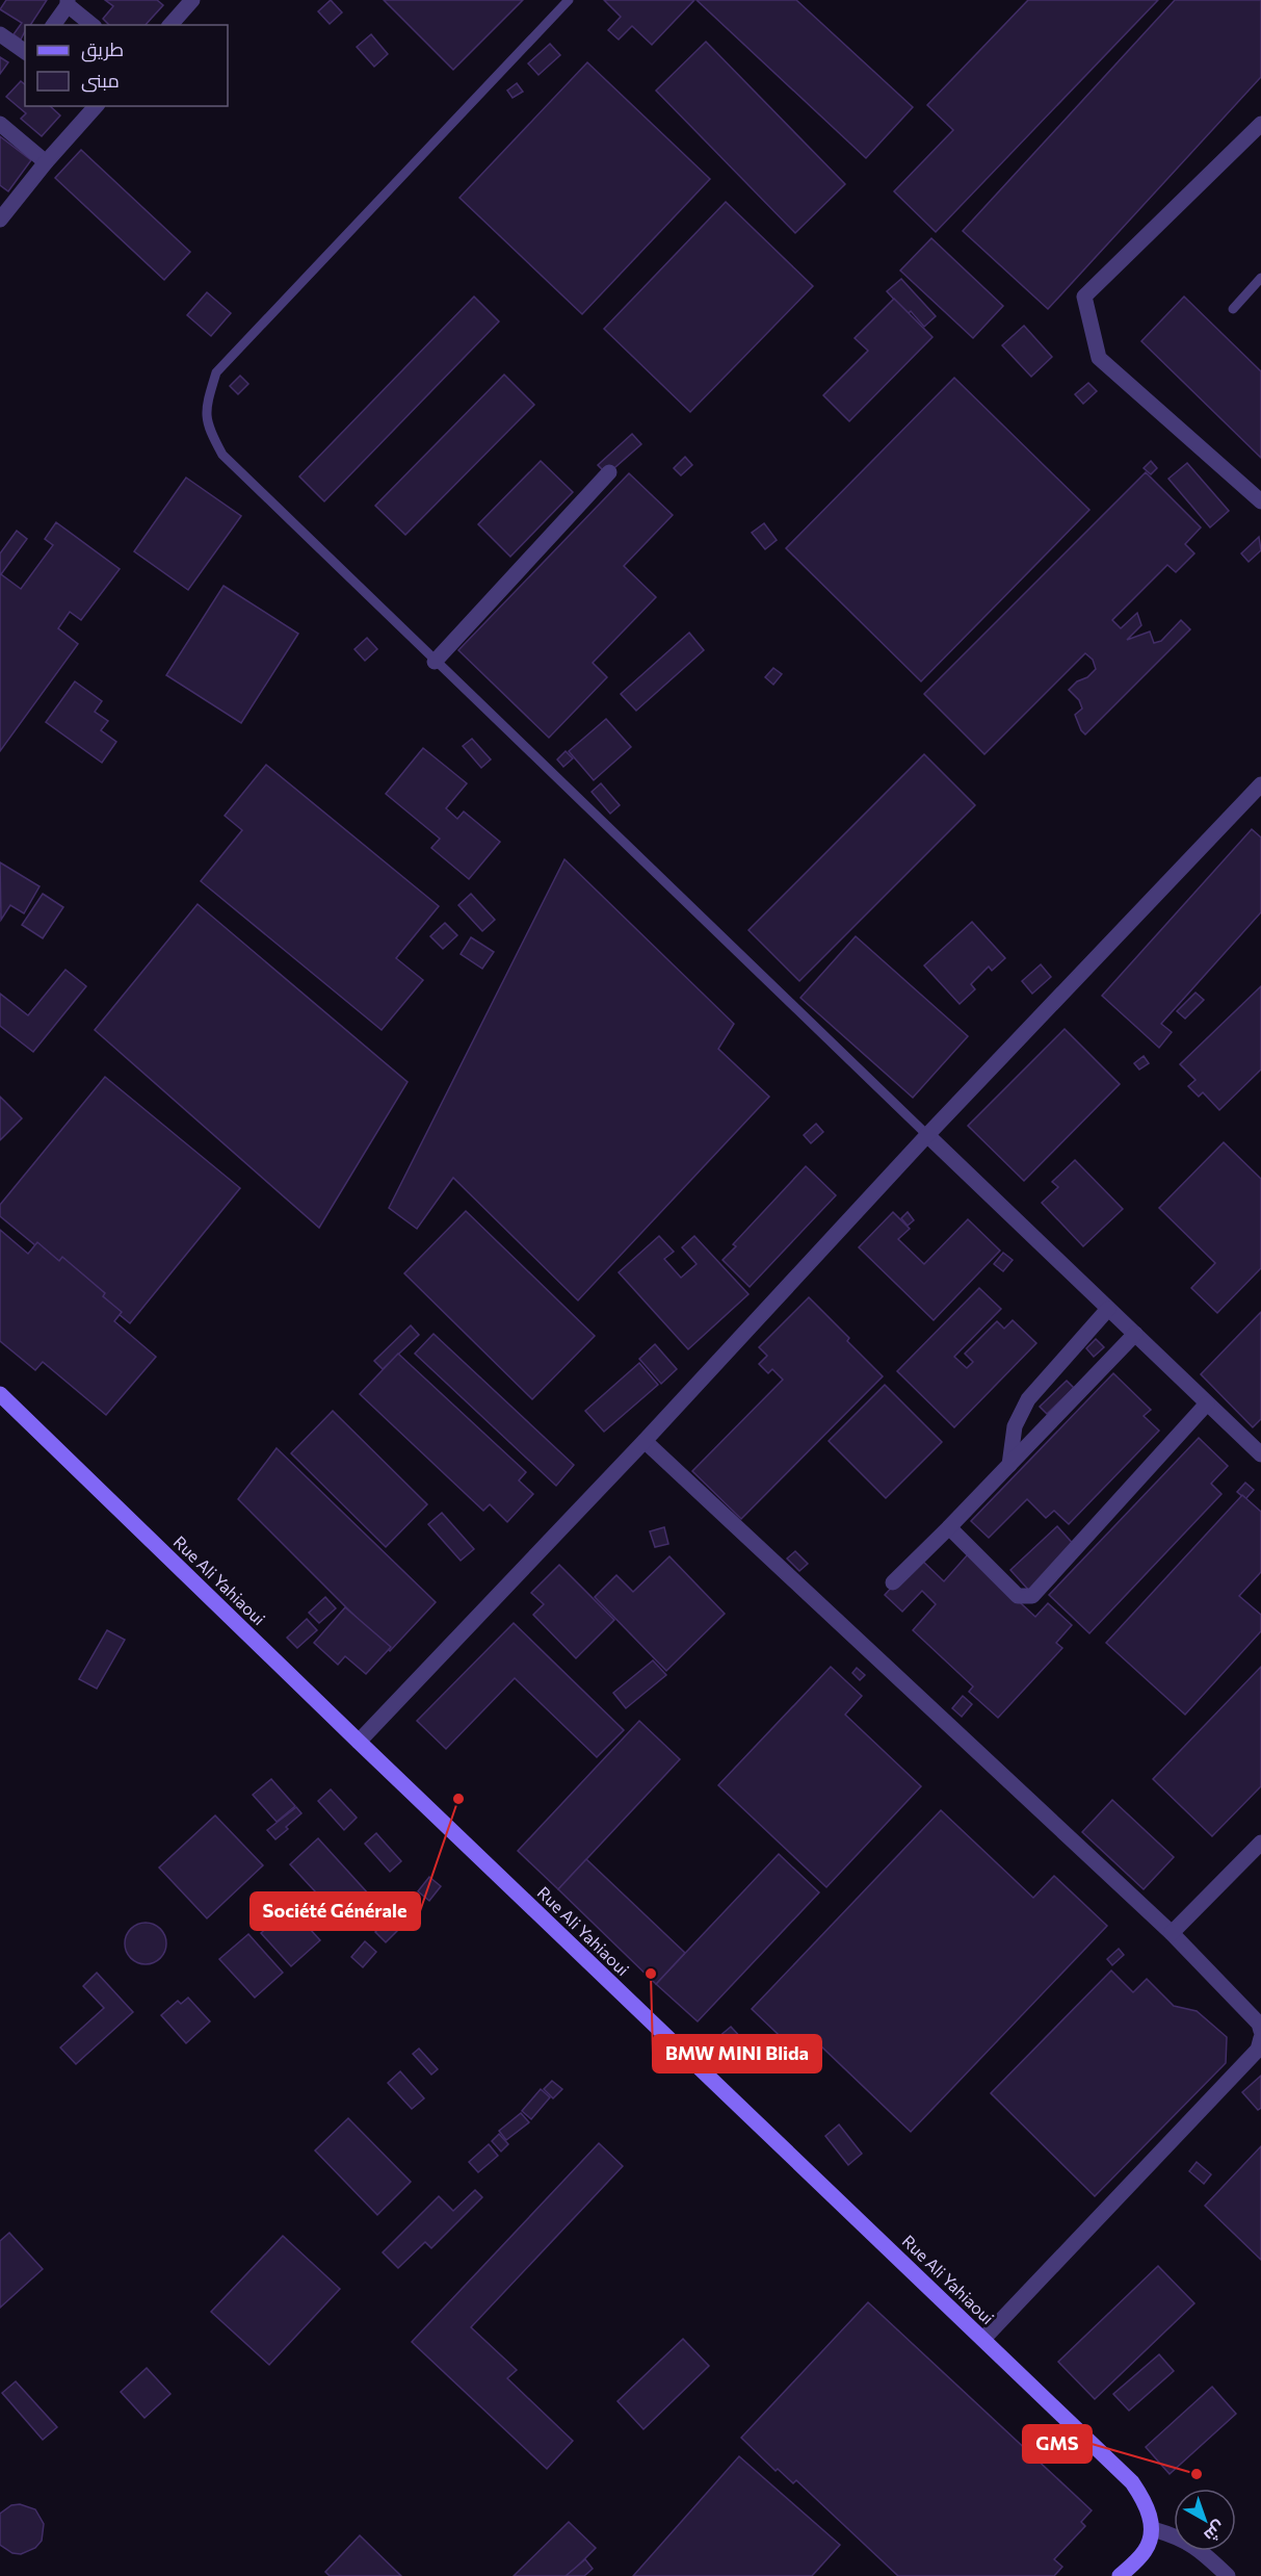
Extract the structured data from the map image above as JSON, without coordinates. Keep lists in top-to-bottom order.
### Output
{
  "streets": {
    "main road": ["Rue Ali Yahiaoui"]
  },
  "places": ["Société Générale", "BMW MINI Blida", "GMS"],
  "legend": ["طريق", "مبنى"],
  "north": "bottom right"
}
